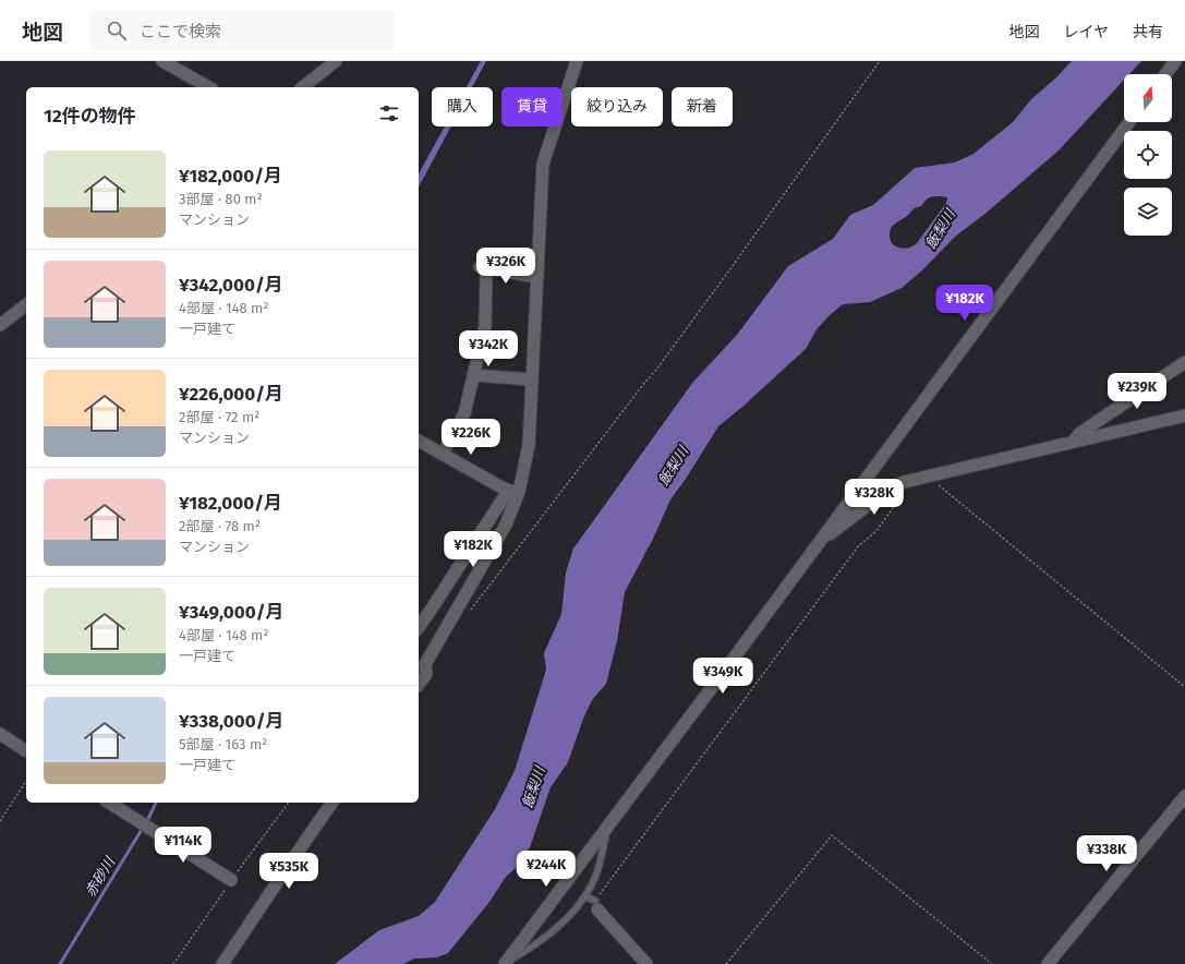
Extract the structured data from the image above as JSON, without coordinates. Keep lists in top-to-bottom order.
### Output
{
  "water": ["飯梨川", "赤砂川"],
  "north": "top",
  "page": {
    "header": "地図",
    "search": "ここで検索",
    "nav": ["地図", "レイヤ", "共有"],
    "chip": [
      "購入",
      "賃貸",
      "絞り込み",
      "新着"
    ],
    "heading": "12件の物件",
    "list": [
      {
        "name": "¥182,000/月",
        "note": "3部屋 · 80 m² · マンション"
      },
      {
        "name": "¥342,000/月",
        "note": "4部屋 · 148 m² · 一戸建て"
      },
      {
        "name": "¥226,000/月",
        "note": "2部屋 · 72 m² · マンション"
      },
      {
        "name": "¥182,000/月",
        "note": "2部屋 · 78 m² · マンション"
      },
      {
        "name": "¥349,000/月",
        "note": "4部屋 · 148 m² · 一戸建て"
      },
      {
        "name": "¥338,000/月",
        "note": "5部屋 · 163 m² · 一戸建て"
      }
    ],
    "price": [
      "¥326K",
      "¥182K",
      "¥342K",
      "¥239K",
      "¥226K",
      "¥328K",
      "¥182K",
      "¥349K",
      "¥114K",
      "¥338K",
      "¥244K",
      "¥535K"
    ]
  }
}
